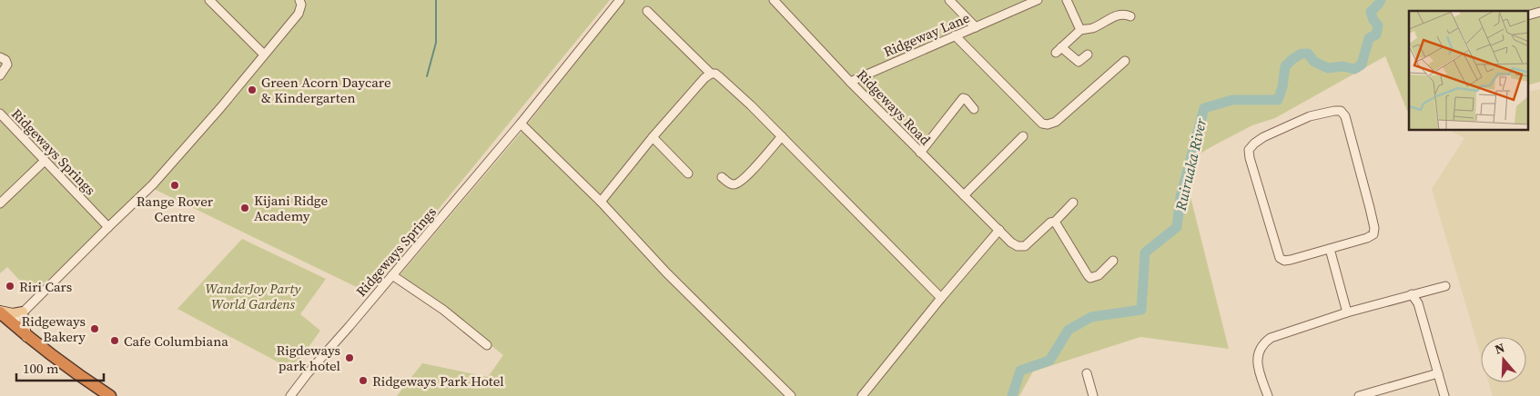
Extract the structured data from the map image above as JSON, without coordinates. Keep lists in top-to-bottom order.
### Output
{
  "streets": {
    "street": ["Ridgeway Lane", "Ridgeways Road", "Ridgeways Springs"]
  },
  "crossings": [
    ["Ridgeway Lane", "Ridgeways Road"]
  ],
  "water": ["Ruiruaka River"],
  "parks": ["WanderJoy Party World Gardens"],
  "places": [
    "Green Acorn Daycare & Kindergarten",
    "Range Rover Centre",
    "Kijani Ridge Academy",
    "Riri Cars",
    "Ridgeways Bakery",
    "Cafe Columbiana",
    "Rigdeways park hotel",
    "Ridgeways Park Hotel"
  ],
  "scale_bar": "100 m",
  "north": "top"
}
